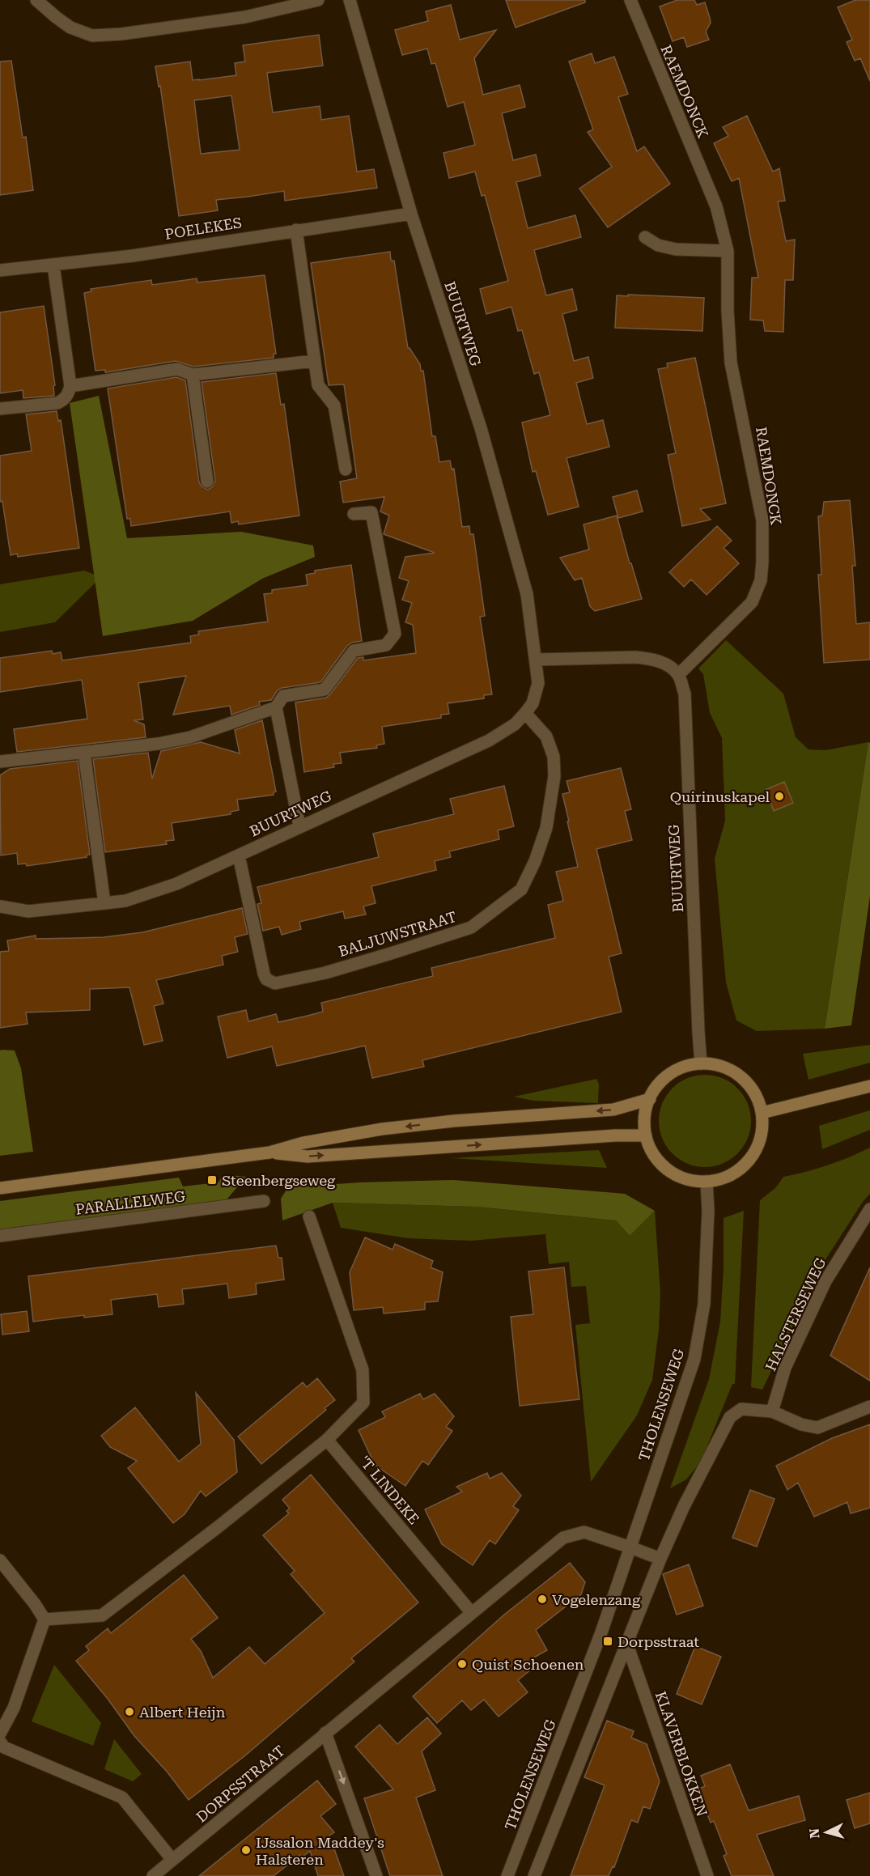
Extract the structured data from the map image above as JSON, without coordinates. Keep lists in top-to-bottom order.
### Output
{
  "streets": {
    "street": [
      "RAEMDONCK",
      "POELEKES",
      "BUURTWEG",
      "BALJUWSTRAAT",
      "PARALLELWEG",
      "HALSTERSEWEG",
      "THOLENSEWEG",
      "'T LINDEKE",
      "KLAVERBLOKKEN",
      "DORPSSTRAAT"
    ]
  },
  "crossings": [
    ["RAEMDONCK", "BUURTWEG"],
    ["POELEKES", "BUURTWEG"],
    ["BUURTWEG", "BALJUWSTRAAT"],
    ["BUURTWEG", "THOLENSEWEG"],
    ["THOLENSEWEG", "DORPSSTRAAT"],
    ["'T LINDEKE", "DORPSSTRAAT"]
  ],
  "places": {
    "other": [
      "Quirinuskapel",
      "Vogelenzang",
      "Quist Schoenen",
      "Albert Heijn",
      "IJssalon Maddey's Halsteren"
    ],
    "transit": ["Steenbergseweg", "Dorpsstraat"]
  },
  "north": "left"
}
